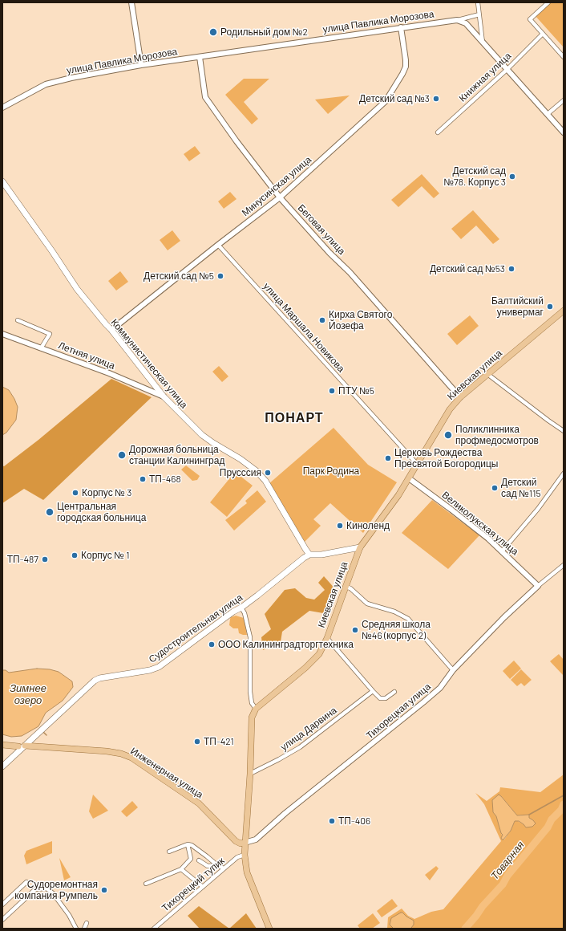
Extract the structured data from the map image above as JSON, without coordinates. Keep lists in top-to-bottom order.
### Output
{
  "streets": {
    "main road": [
      "Коммунистическая улица",
      "Киевская улица",
      "Судостроительная улица",
      "Инженерная улица"
    ],
    "street": [
      "улица Павлика Морозова",
      "Книжная улица",
      "Минусинская улица",
      "Беговая улица",
      "улица Маршала Новикова",
      "Летняя улица",
      "Великолукская улица",
      "Тихорецкая улица",
      "улица Дарвина",
      "Тихорецкий тупик"
    ]
  },
  "crossings": [
    ["улица Павлика Морозова", "Минусинская улица"],
    ["улица Павлика Морозова", "Беговая улица"],
    ["Минусинская улица", "Беговая улица"],
    ["Минусинская улица", "улица Маршала Новикова"],
    ["Минусинская улица", "Коммунистическая улица"],
    ["Беговая улица", "Киевская улица"],
    ["улица Маршала Новикова", "Киевская улица"],
    ["Летняя улица", "Коммунистическая улица"],
    ["Коммунистическая улица", "Судостроительная улица"],
    ["Киевская улица", "Великолукская улица"],
    ["Великолукская улица", "Тихорецкая улица"],
    ["Судостроительная улица", "Инженерная улица"],
    ["Тихорецкая улица", "Инженерная улица"]
  ],
  "districts": ["ПОНАРТ"],
  "water": ["Зимнее озеро", "Товарная"],
  "parks": ["Парк Родина"],
  "places": [
    "Родильный дом №2",
    "Детский сад №3",
    "Детский сад №78. Корпус 3",
    "Детский сад №53",
    "Детский сад №5",
    "Балтийский универмаг",
    "Кирха Святого Йозефа",
    "ПТУ №5",
    "Поликлинника профмедосмотров",
    "Дорожная больница станции Калининград",
    "Церковь Рождества Пресвятой Богородицы",
    "Прусссия",
    "ТП-468",
    "Детский сад №115",
    "Корпус № 3",
    "Центральная городская больница",
    "Киноленд",
    "Корпус № 1",
    "ТП-487",
    "Средняя школа №46 (корпус 2)",
    "ООО Калининградторгтехника",
    "ТП-421",
    "ТП-406",
    "Судоремонтная компания Румпель"
  ]
}
